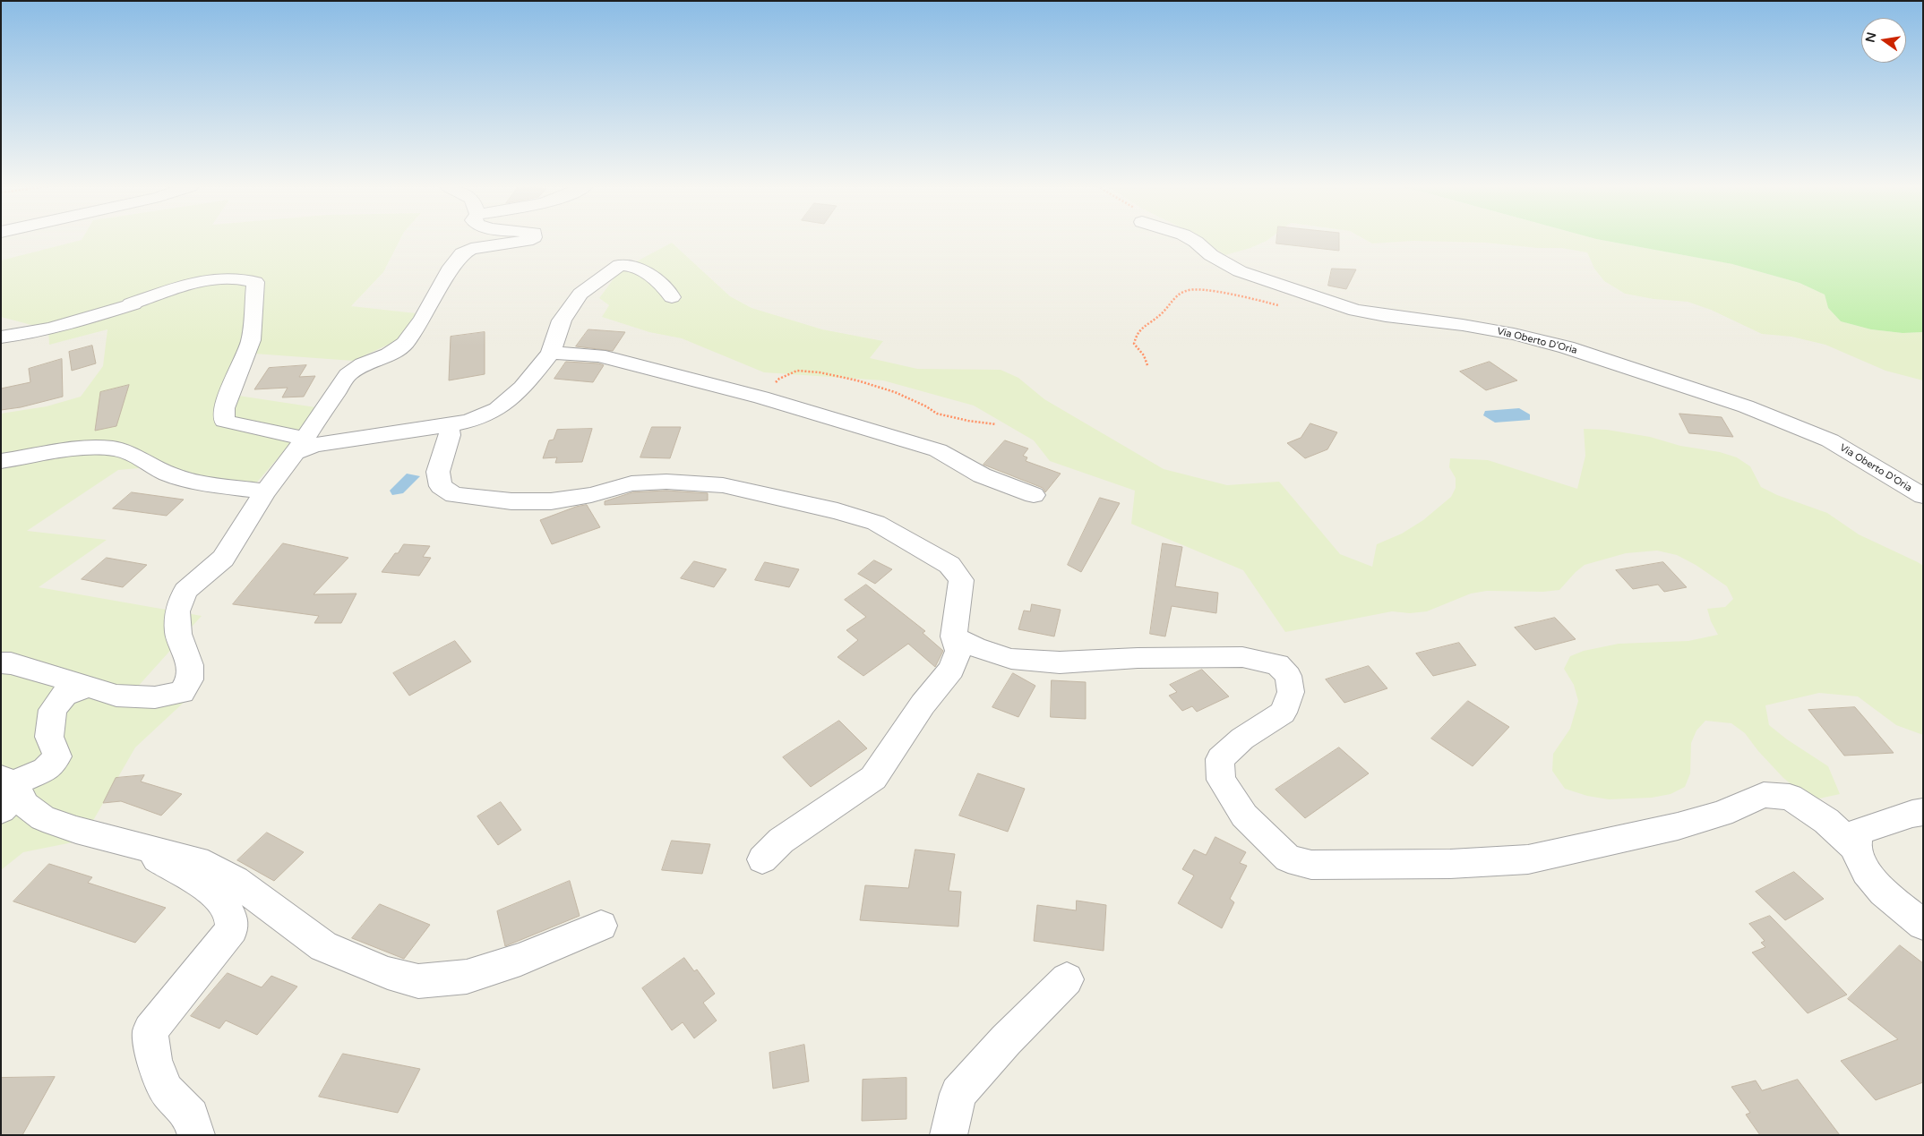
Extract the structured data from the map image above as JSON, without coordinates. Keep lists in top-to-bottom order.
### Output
{
  "streets": {
    "street": ["Via Oberto D'Oria"]
  },
  "north": "left"
}
